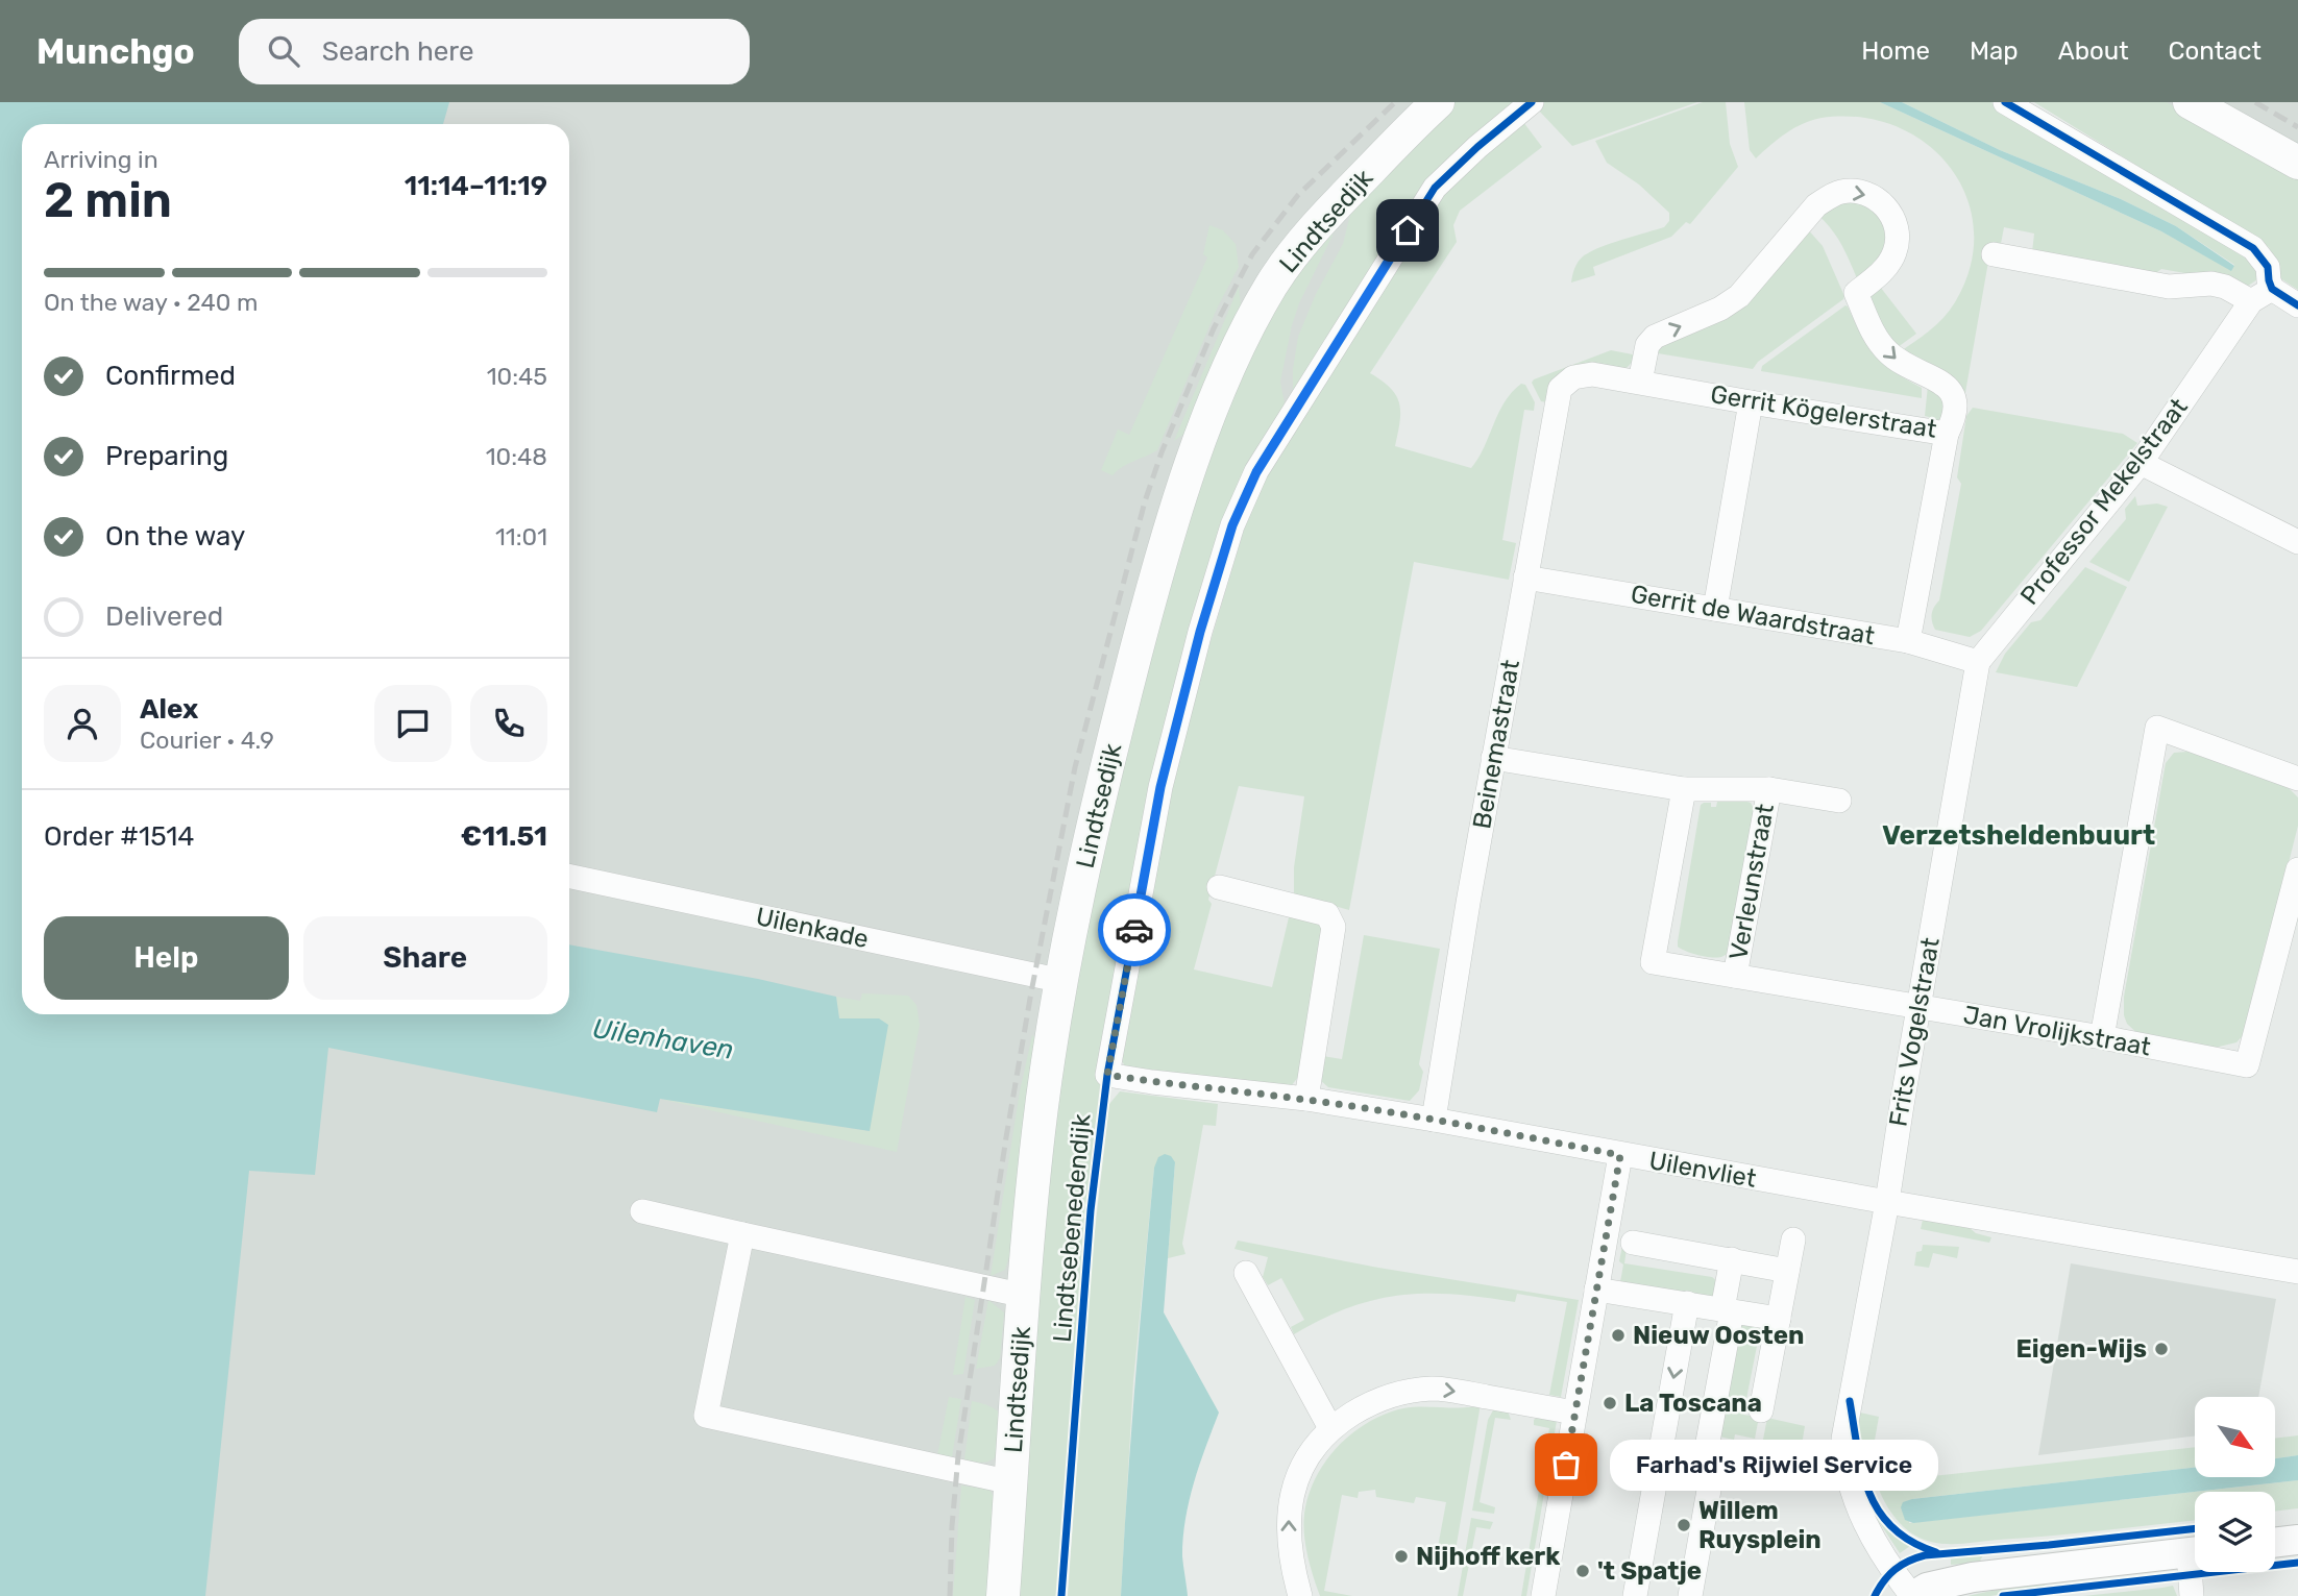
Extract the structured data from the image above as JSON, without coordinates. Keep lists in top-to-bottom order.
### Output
{
  "streets": {
    "main road": ["Lindtsedijk"],
    "street": [
      "Gerrit Kögelerstraat",
      "Professor Mekelstraat",
      "Gerrit de Waardstraat",
      "Beinemastraat",
      "Verleunstraat",
      "Uilenkade",
      "Jan Vrolijkstraat",
      "Frits Vogelstraat",
      "Uilenvliet"
    ],
    "cycle path": ["Lindtsebenedendijk"]
  },
  "crossings": [
    ["Lindtsedijk", "Uilenkade"],
    ["Gerrit Kögelerstraat", "Beinemastraat"],
    ["Professor Mekelstraat", "Gerrit de Waardstraat"],
    ["Professor Mekelstraat", "Frits Vogelstraat"],
    ["Gerrit de Waardstraat", "Beinemastraat"],
    ["Gerrit de Waardstraat", "Frits Vogelstraat"],
    ["Beinemastraat", "Verleunstraat"],
    ["Beinemastraat", "Uilenvliet"],
    ["Verleunstraat", "Jan Vrolijkstraat"],
    ["Jan Vrolijkstraat", "Frits Vogelstraat"],
    ["Frits Vogelstraat", "Uilenvliet"]
  ],
  "districts": ["Verzetsheldenbuurt"],
  "water": ["Uilenhaven"],
  "places": [
    "Nieuw Oosten",
    "Eigen-Wijs",
    "La Toscana",
    "Farhad's Rijwiel Service",
    "Willem Ruysplein",
    "Nijhoff kerk",
    "'t Spatje"
  ],
  "north": "bottom right",
  "page": {
    "header": "Munchgo",
    "search": "Search here",
    "nav": [
      "Home",
      "Map",
      "About",
      "Contact"
    ],
    "heading": ["2 min", "Arriving in", "11:14–11:19"],
    "panel": [
      "Alex",
      "Courier · 4.9",
      "Order #1514",
      "€11.51"
    ],
    "bar": "On the way · 240 m",
    "list": [
      ["Confirmed", "10:45"],
      ["Preparing", "10:48"],
      ["On the way", "11:01"],
      "Delivered"
    ],
    "buttons": ["Help", "Share"],
    "bubble": "Farhad's Rijwiel Service"
  }
}
